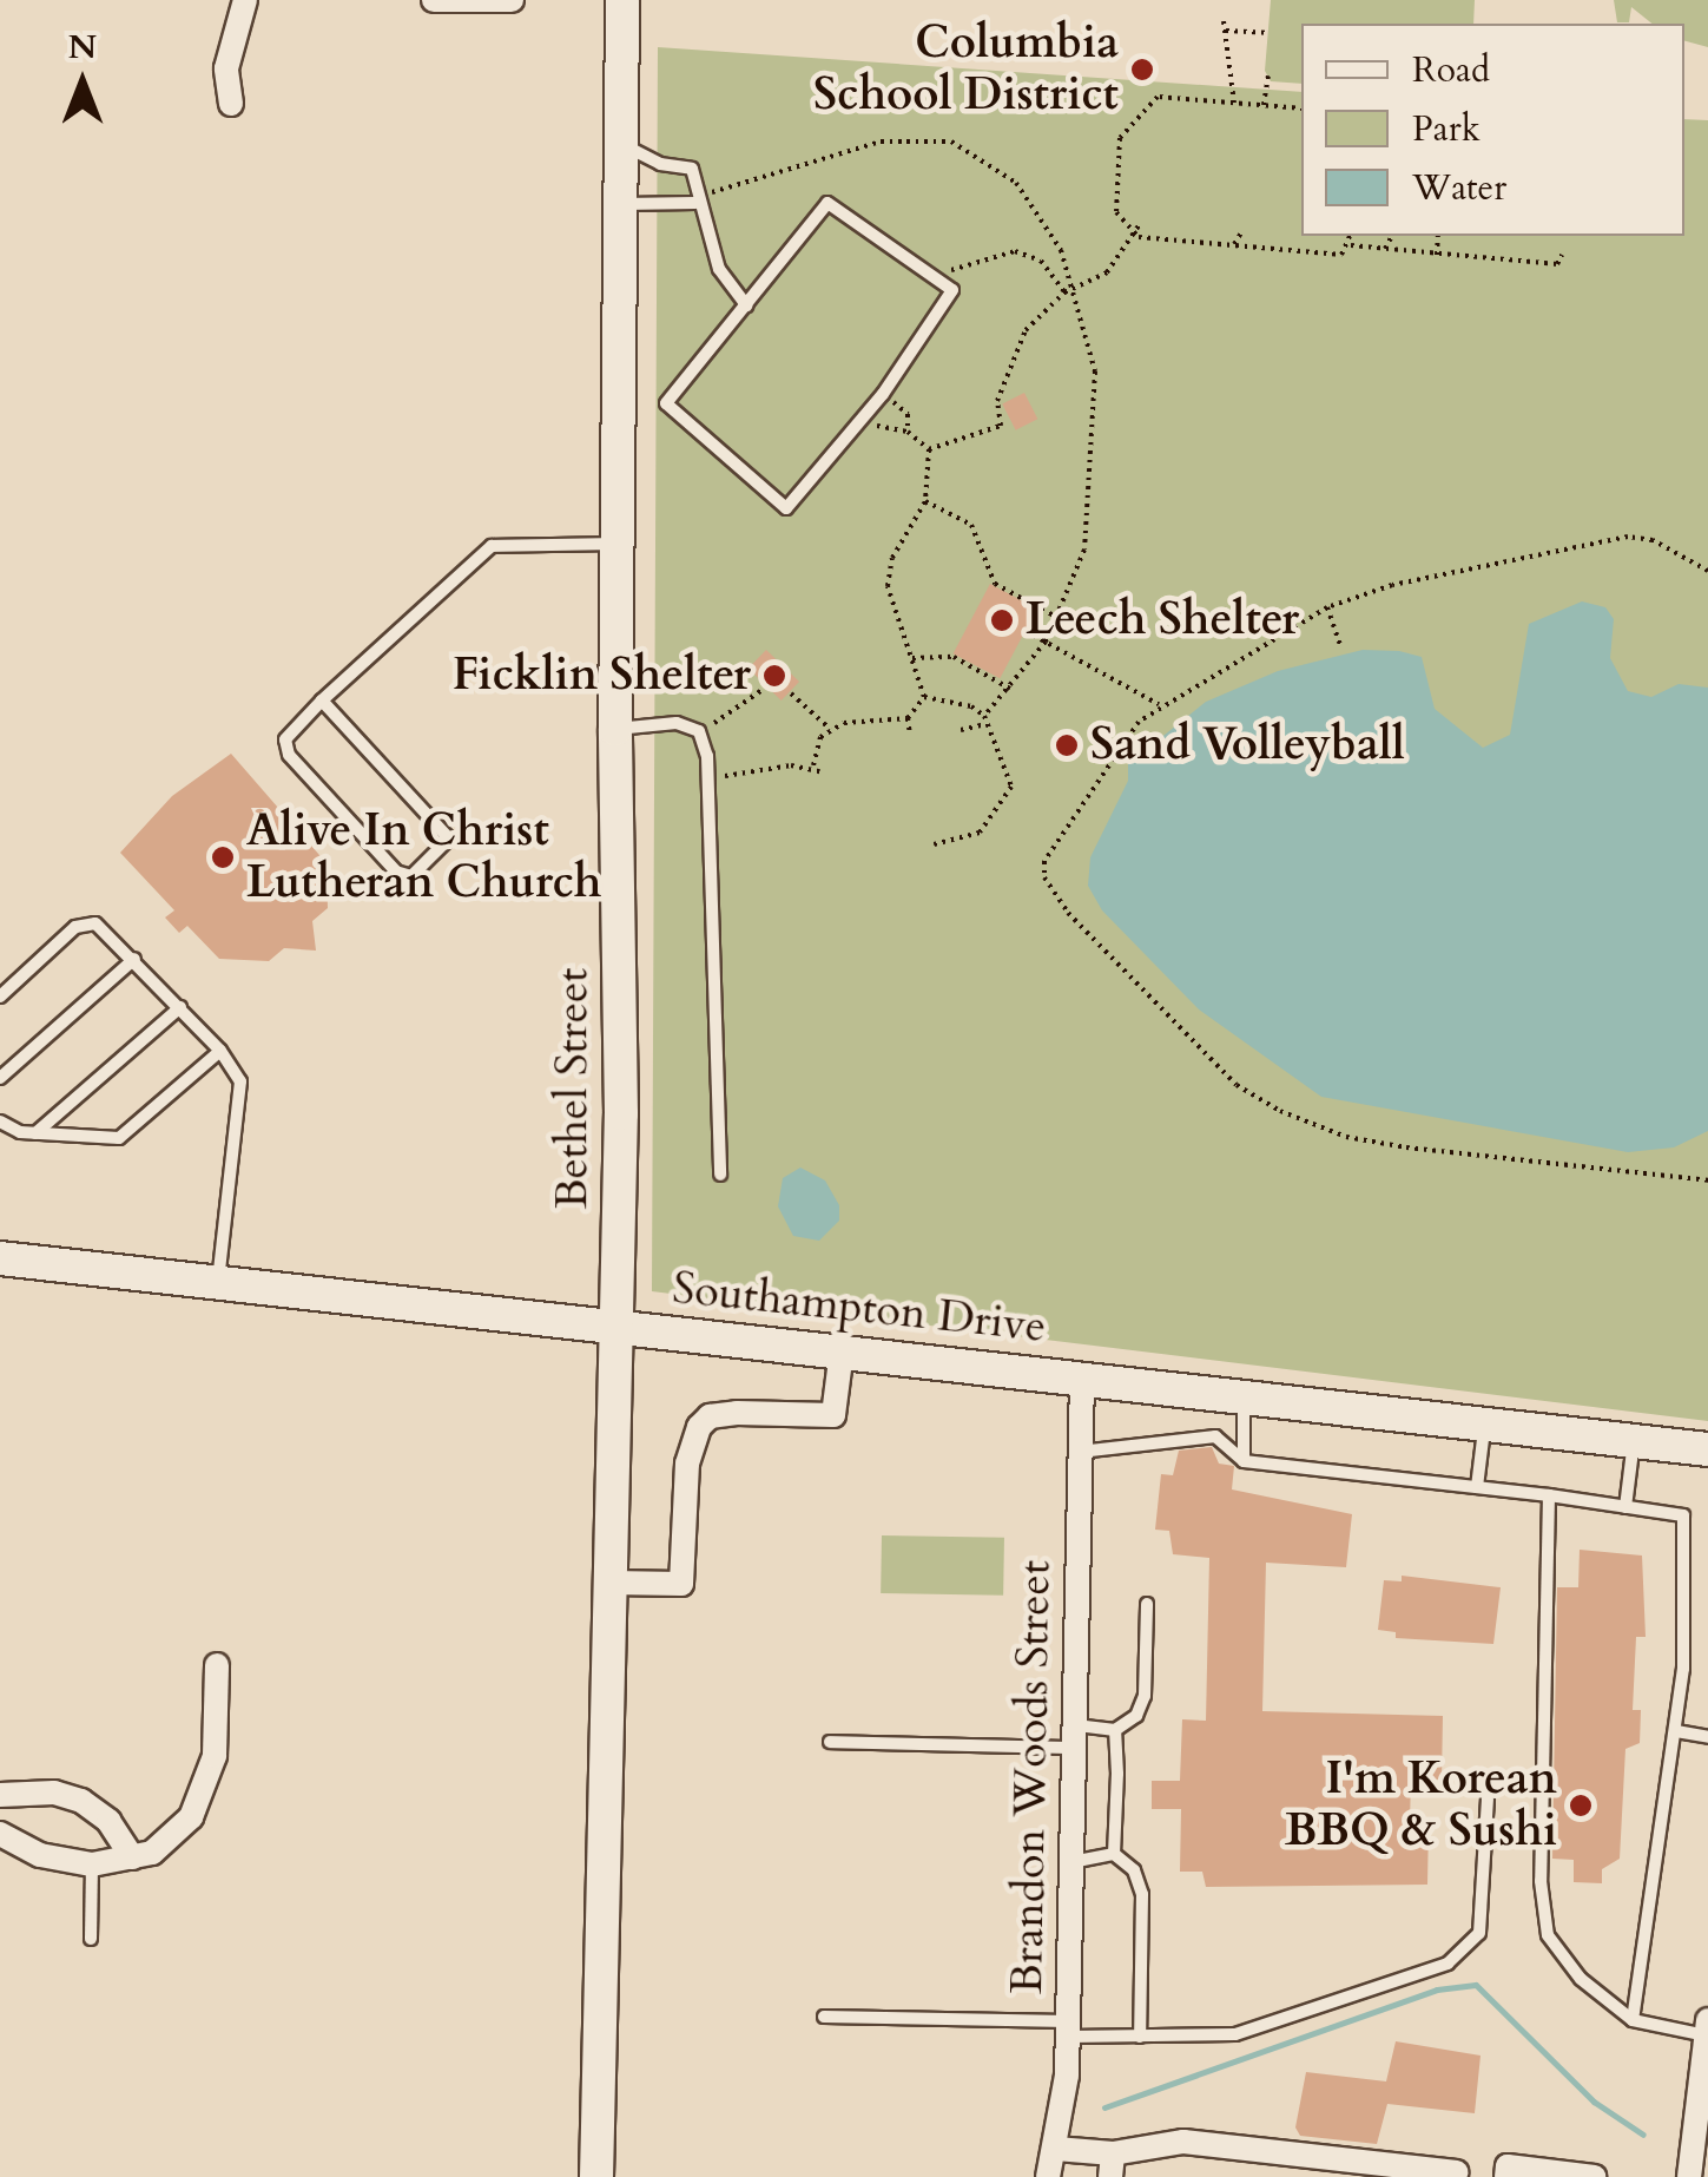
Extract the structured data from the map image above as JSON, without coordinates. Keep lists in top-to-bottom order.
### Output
{
  "streets": {
    "street": ["Bethel Street", "Southampton Drive", "Brandon Woods Street"]
  },
  "crossings": [
    ["Bethel Street", "Southampton Drive"],
    ["Southampton Drive", "Brandon Woods Street"]
  ],
  "places": [
    "Columbia School District",
    "Leech Shelter",
    "Ficklin Shelter",
    "Sand Volleyball",
    "Alive In Christ Lutheran Church",
    "I'm Korean BBQ & Sushi"
  ],
  "legend": ["Road", "Park", "Water"],
  "north": "top"
}
